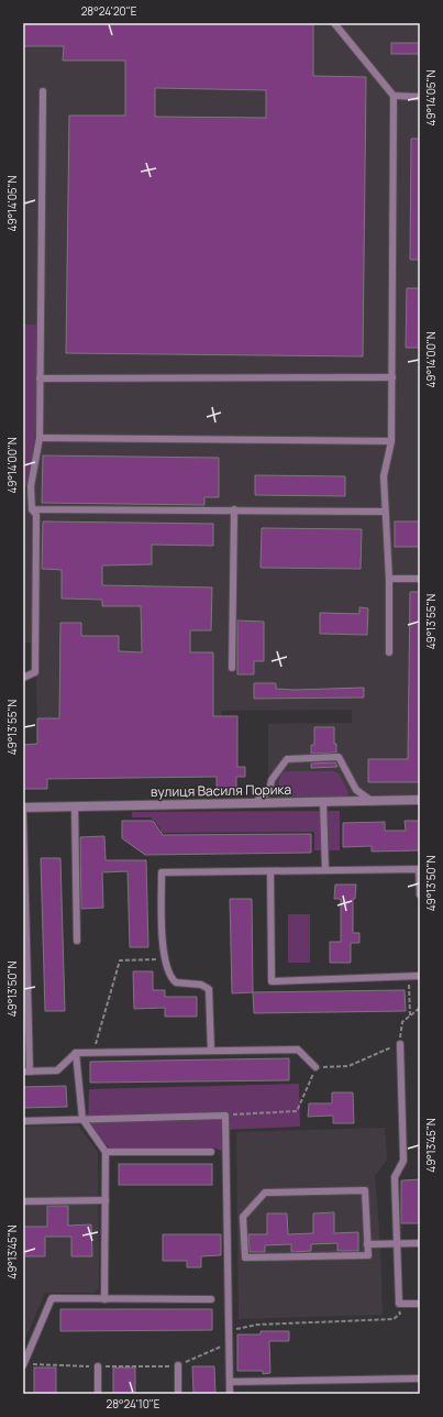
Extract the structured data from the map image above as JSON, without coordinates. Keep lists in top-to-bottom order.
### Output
{
  "streets": {
    "street": ["вулиця Василя Порика"]
  },
  "coordinates": [
    "28°24'20\"E",
    "49°14'05\"N",
    "49°14'00\"N",
    "49°13'55\"N",
    "49°13'50\"N",
    "49°13'45\"N",
    "28°24'10\"E"
  ]
}
